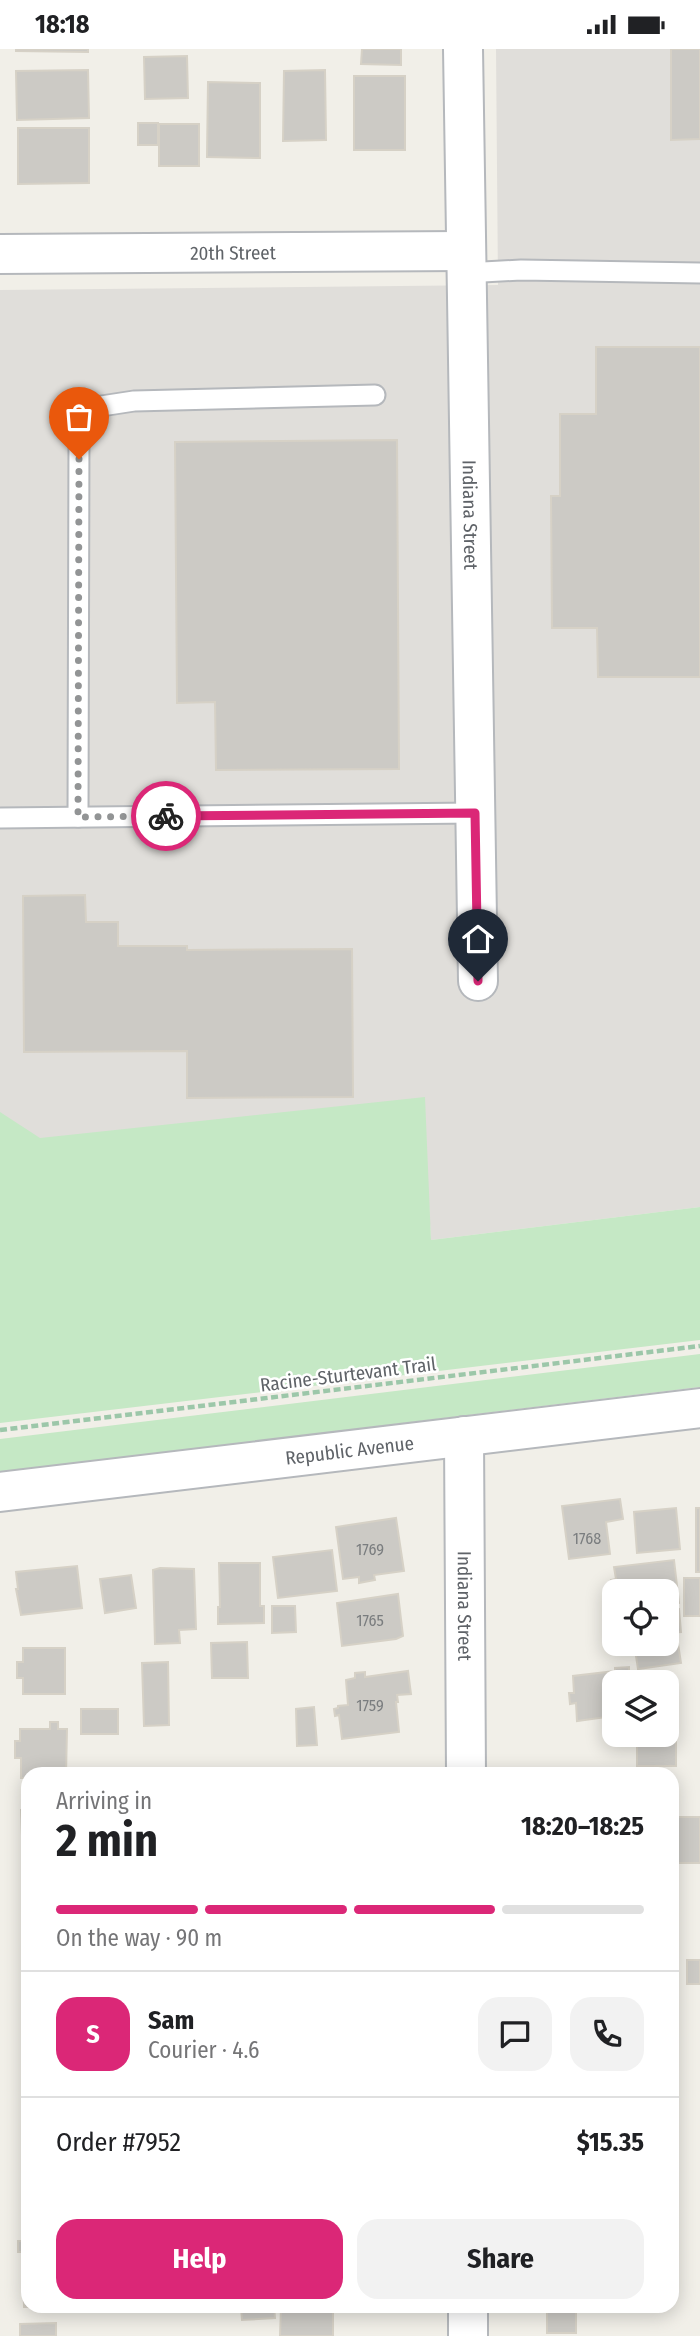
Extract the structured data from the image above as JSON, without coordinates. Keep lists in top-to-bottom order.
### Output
{
  "streets": {
    "street": ["20th Street", "Indiana Street", "Republic Avenue"],
    "path": ["Racine-Sturtevant Trail"]
  },
  "crossings": [
    ["20th Street", "Indiana Street"],
    ["Indiana Street", "Republic Avenue"]
  ],
  "house_numbers": [
    "1768",
    "1769",
    "1765",
    "1759"
  ],
  "page": {
    "status": "18:18",
    "heading": ["2 min", "Arriving in", "18:20–18:25"],
    "panel": [
      "Sam",
      "Courier · 4.6",
      "Order #7952",
      "$15.35"
    ],
    "bar": "On the way · 90 m",
    "round": "S",
    "buttons": ["Help", "Share"]
  }
}
